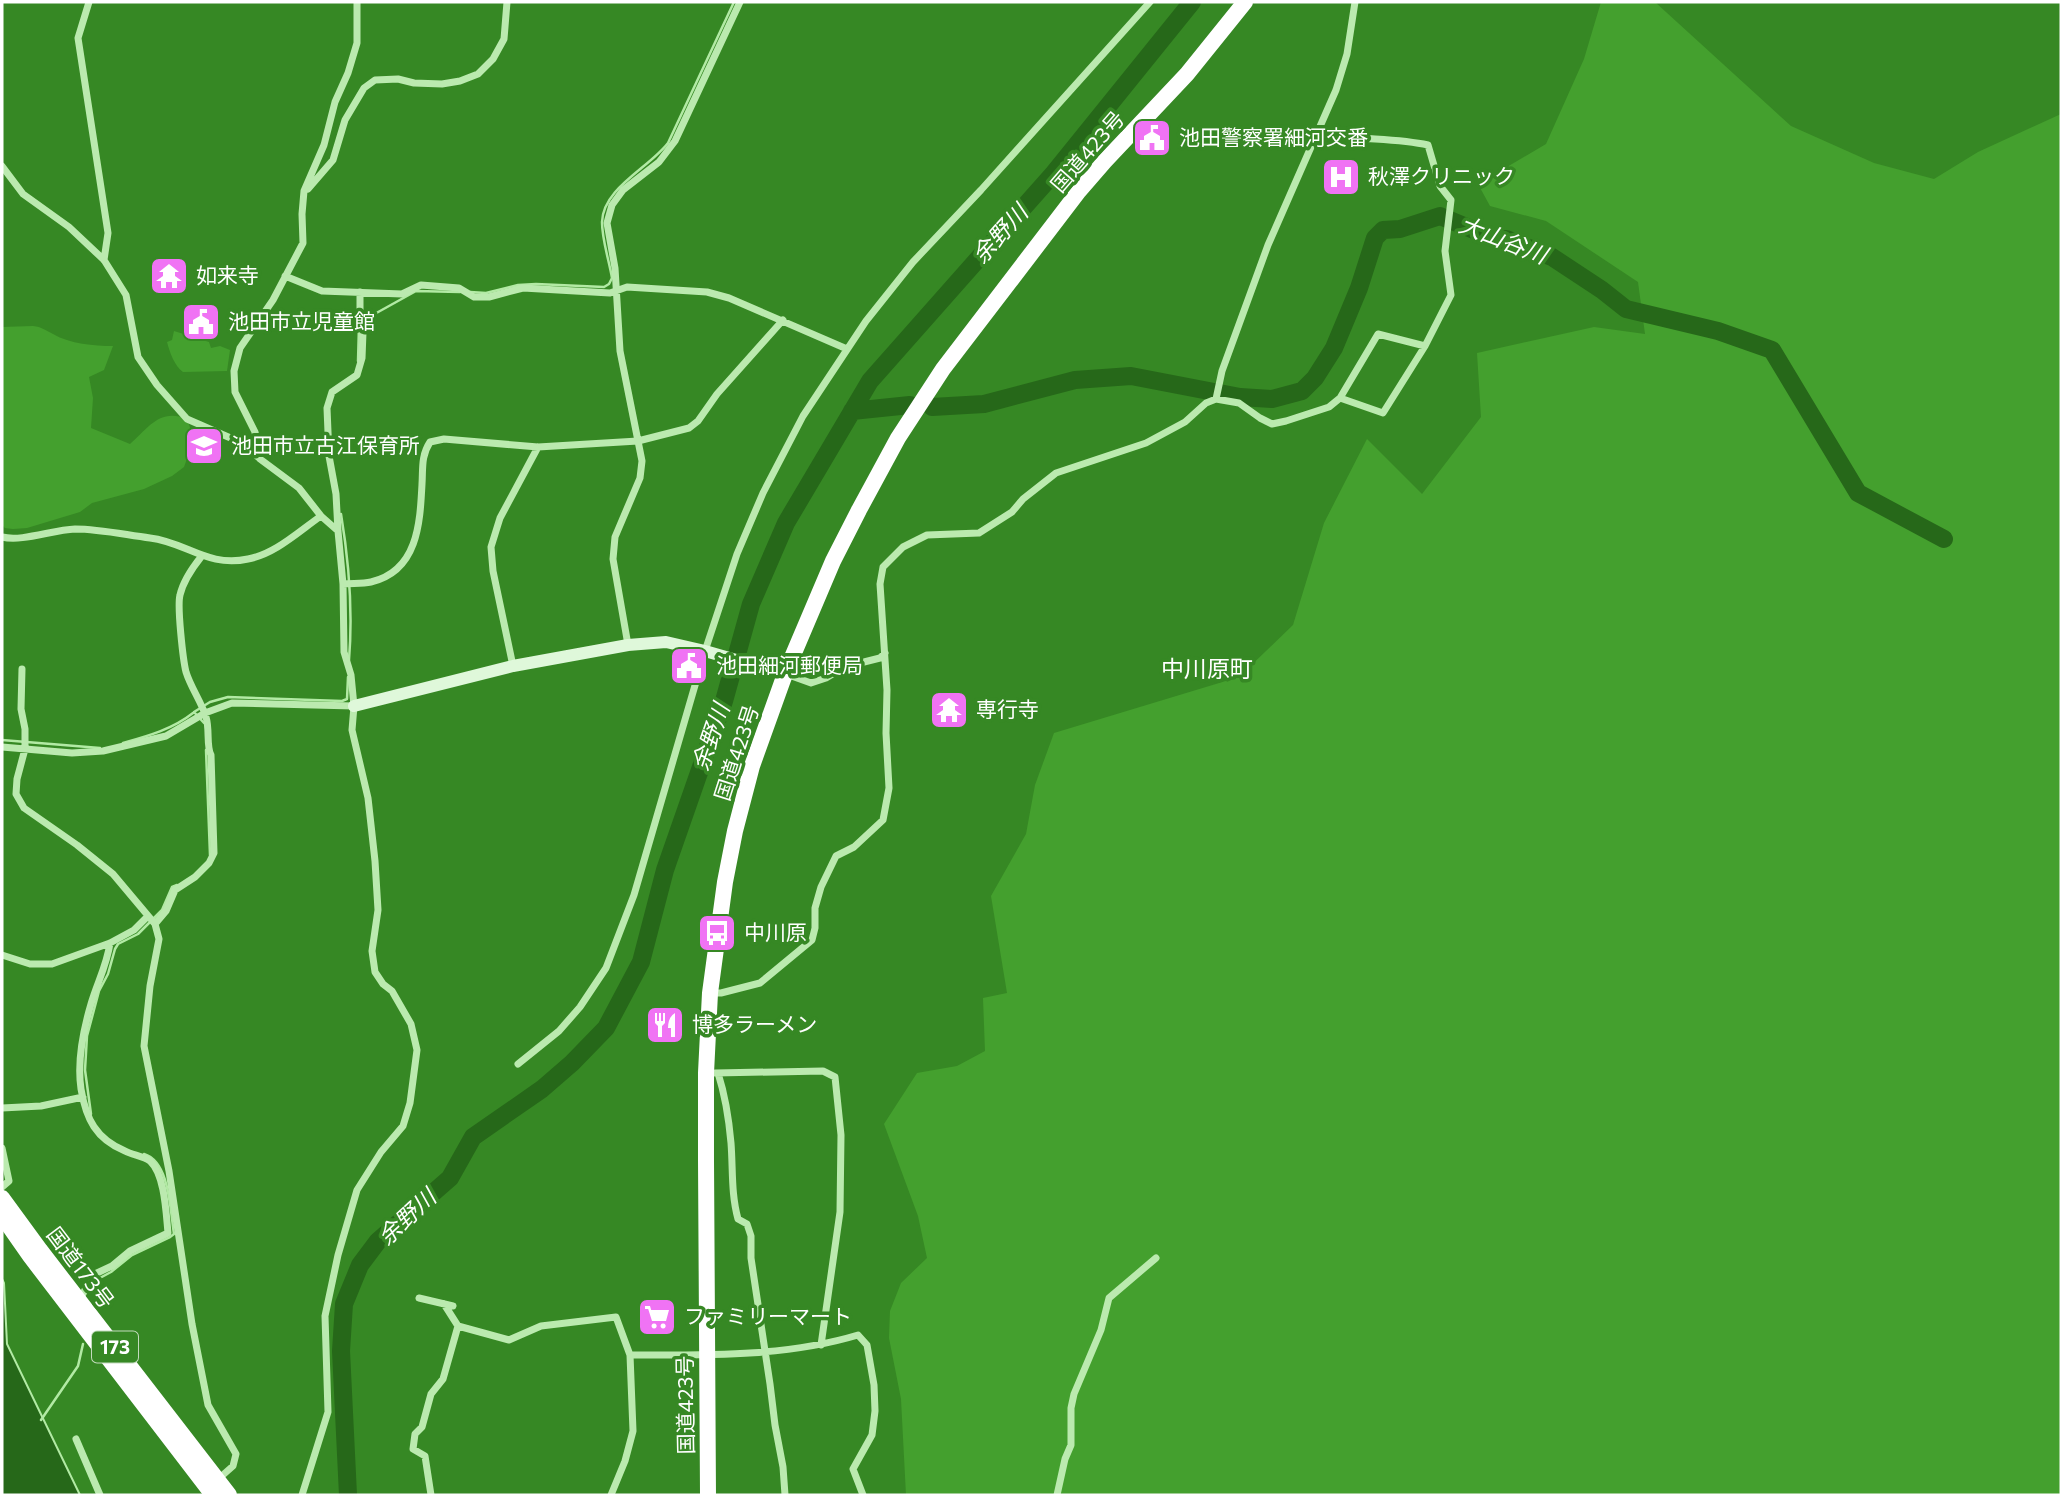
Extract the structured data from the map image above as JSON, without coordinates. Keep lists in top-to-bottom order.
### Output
{
  "streets": {
    "highway": ["国道423号", "国道173号", "173"]
  },
  "districts": ["中川原町"],
  "water": ["余野川", "大山谷川"],
  "places": {
    "public building": ["池田警察署細河交番", "池田市立児童館", "池田細河郵便局"],
    "hospital": ["秋澤クリニック"],
    "temple": ["如来寺", "専行寺"],
    "school or university": ["池田市立古江保育所"],
    "bus stop": ["中川原"],
    "restaurant": ["博多ラーメン"],
    "supermarket": ["ファミリーマート"]
  }
}
